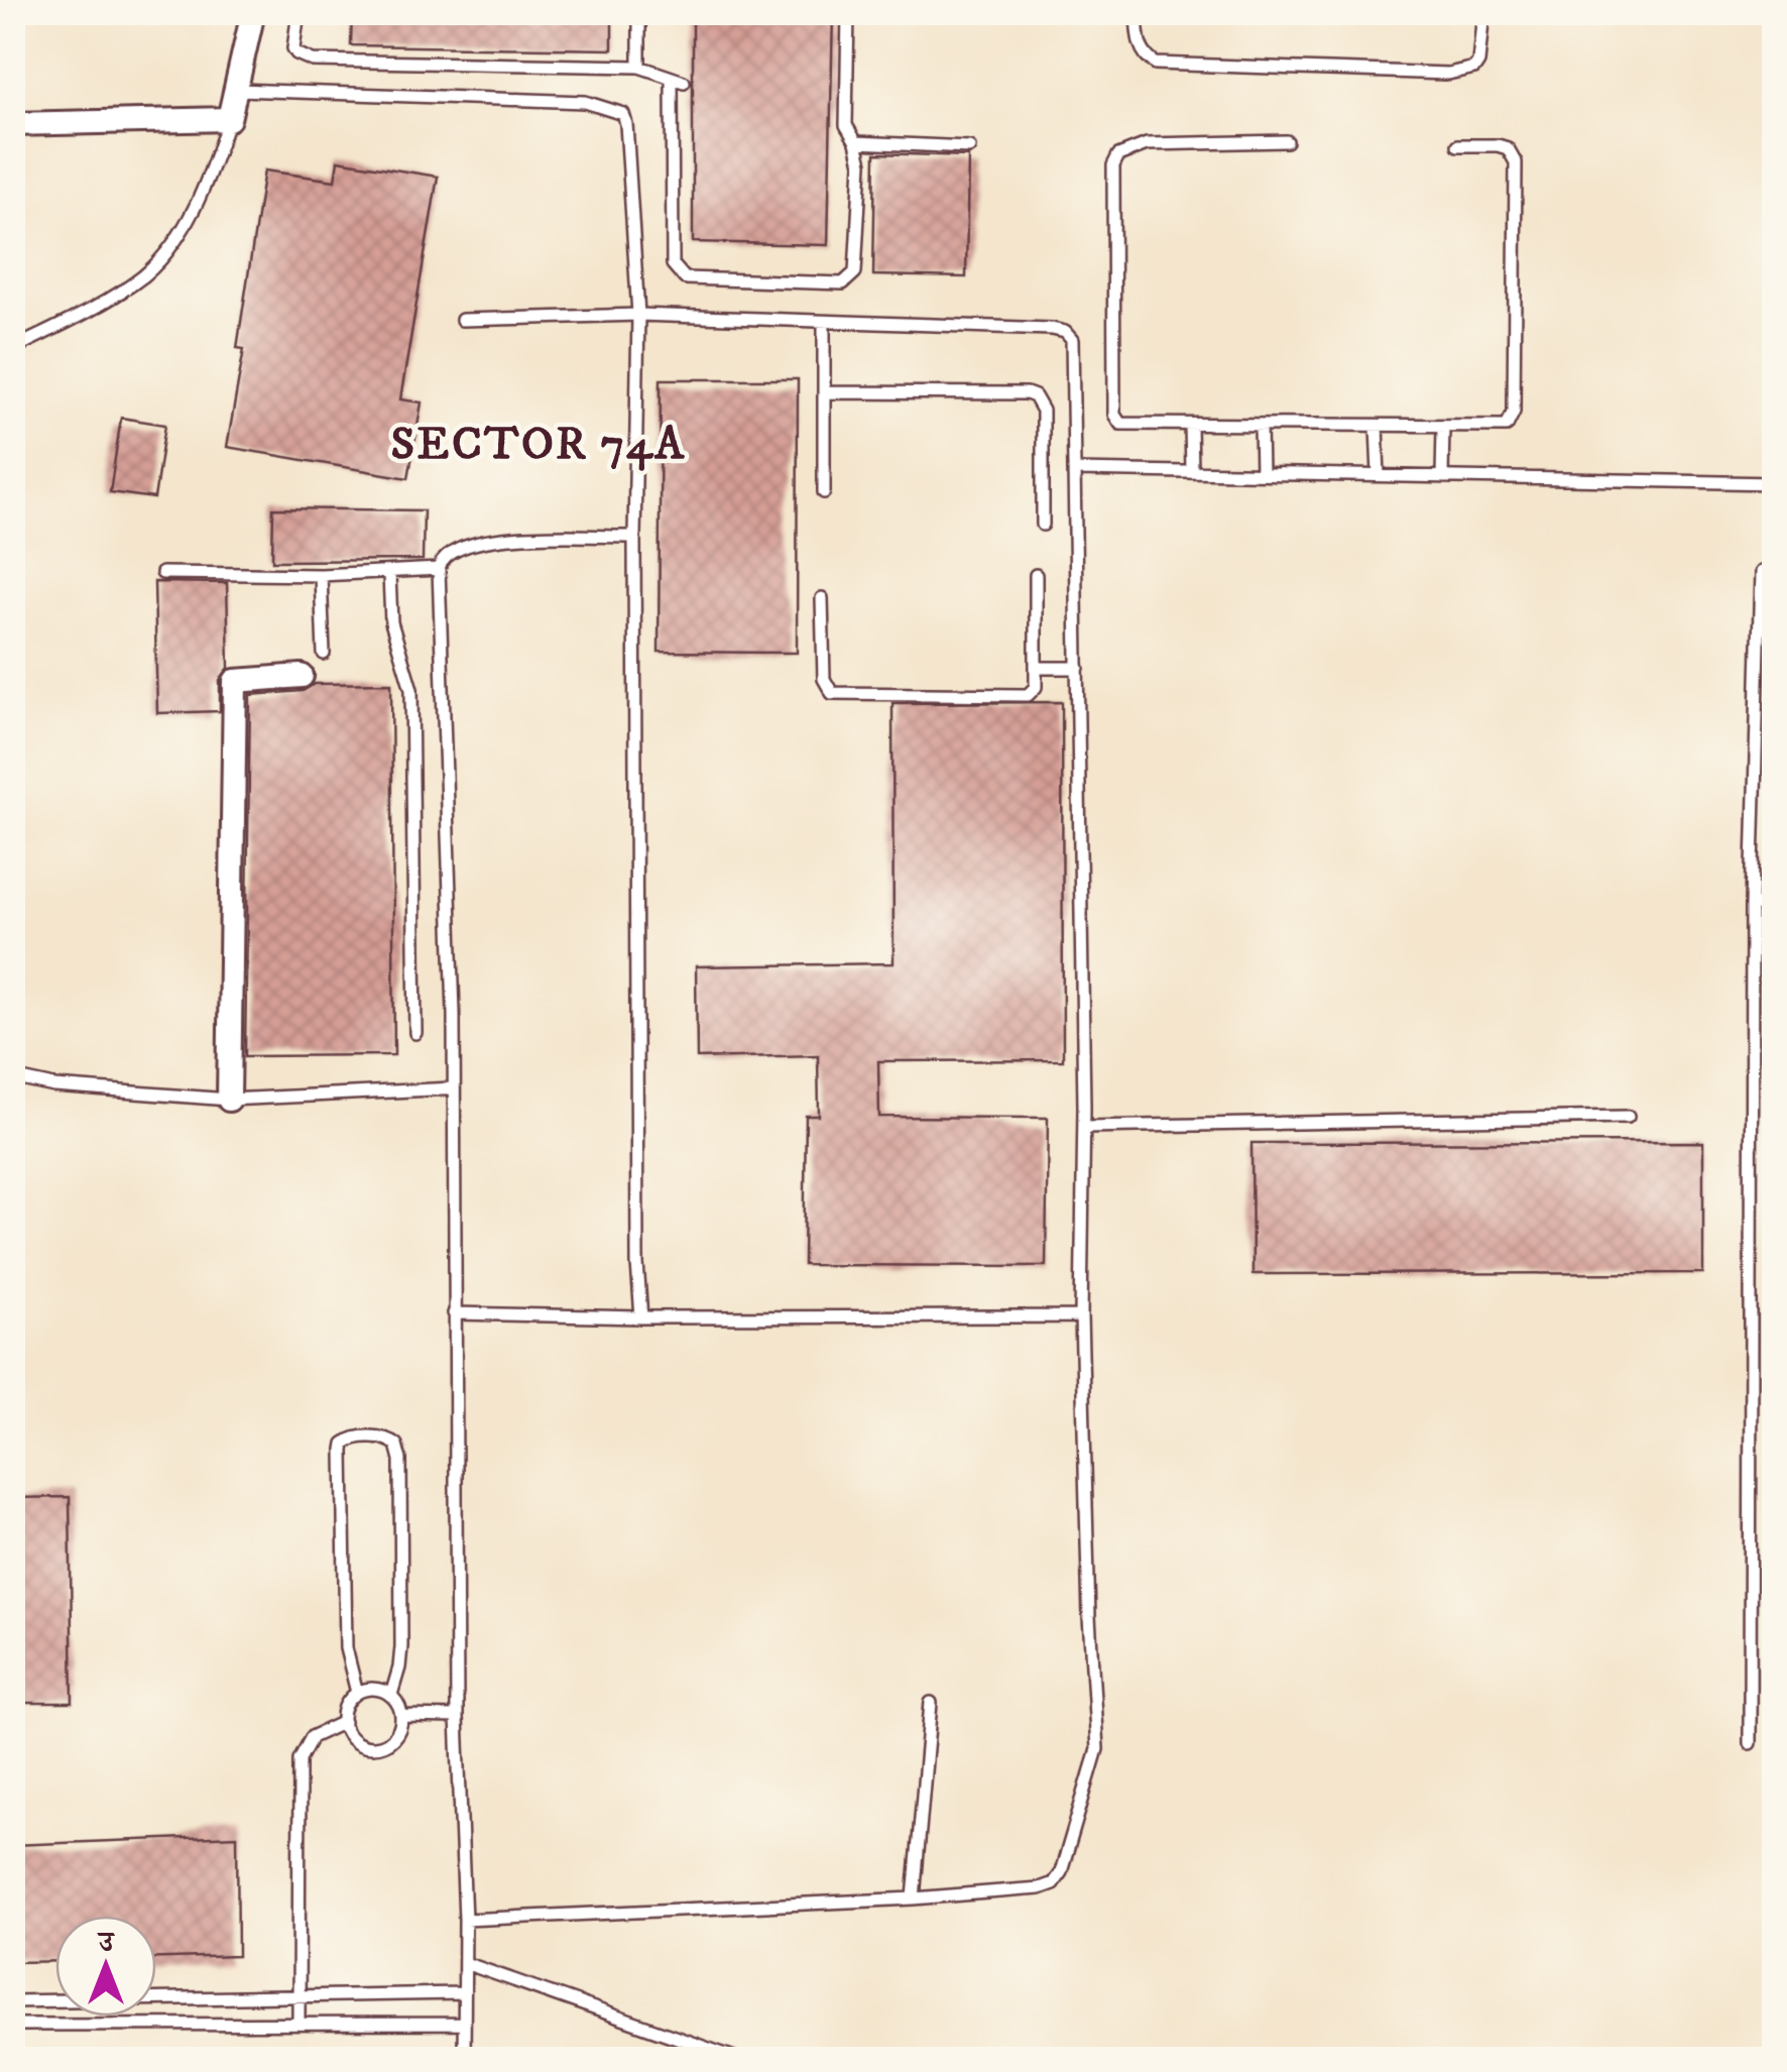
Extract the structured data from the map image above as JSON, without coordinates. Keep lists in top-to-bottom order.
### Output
{
  "districts": ["SECTOR 74A"],
  "north": "top"
}
